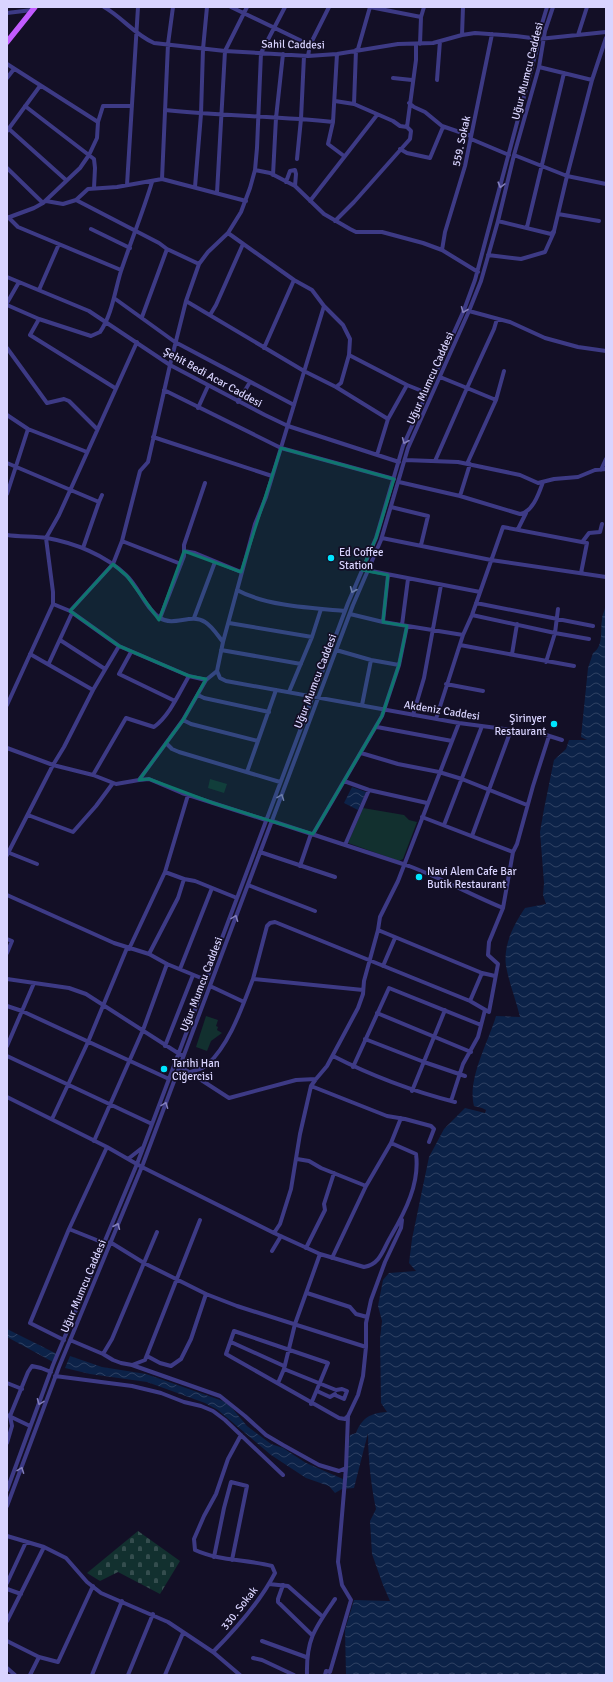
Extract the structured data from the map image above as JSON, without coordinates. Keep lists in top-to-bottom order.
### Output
{
  "streets": {
    "street": [
      "Sahil Caddesi",
      "Uğur Mumcu Caddesi",
      "559. Sokak",
      "Şehit Bedi Acar Caddesi",
      "Akdeniz Caddesi",
      "330. Sokak"
    ]
  },
  "crossings": [
    ["Sahil Caddesi", "Uğur Mumcu Caddesi"],
    ["Sahil Caddesi", "559. Sokak"],
    ["Uğur Mumcu Caddesi", "Şehit Bedi Acar Caddesi"],
    ["Uğur Mumcu Caddesi", "Akdeniz Caddesi"]
  ],
  "places": [
    "Ed Coffee Station",
    "Şirinyer Restaurant",
    "Navi Alem Cafe Bar Butik Restaurant",
    "Tarihi Han Ciğercisi"
  ]
}
